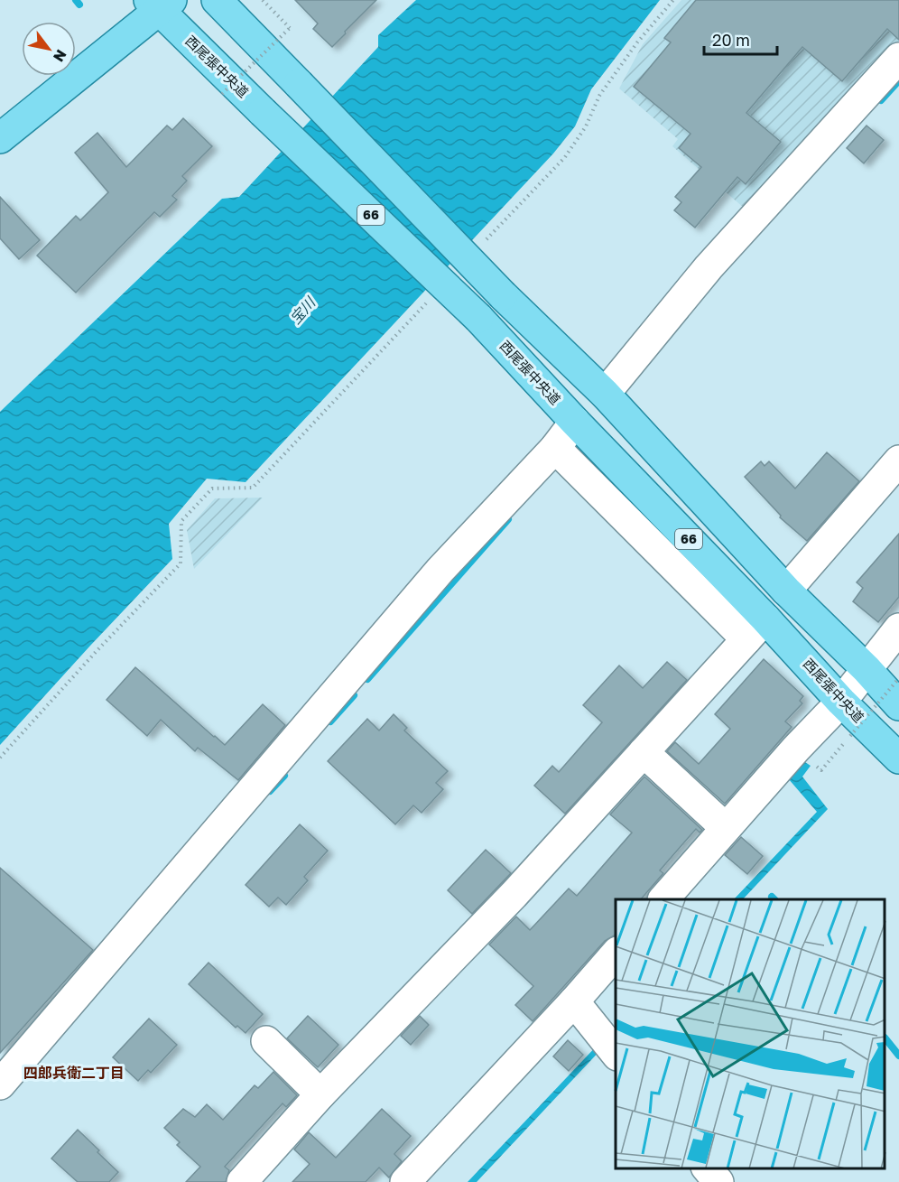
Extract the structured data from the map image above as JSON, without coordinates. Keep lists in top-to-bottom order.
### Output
{
  "streets": {
    "main road": ["西尾張中央道", "66"]
  },
  "districts": ["四郎兵衛二丁目"],
  "water": ["宝川"],
  "scale_bar": "20 m",
  "north": "bottom right"
}
